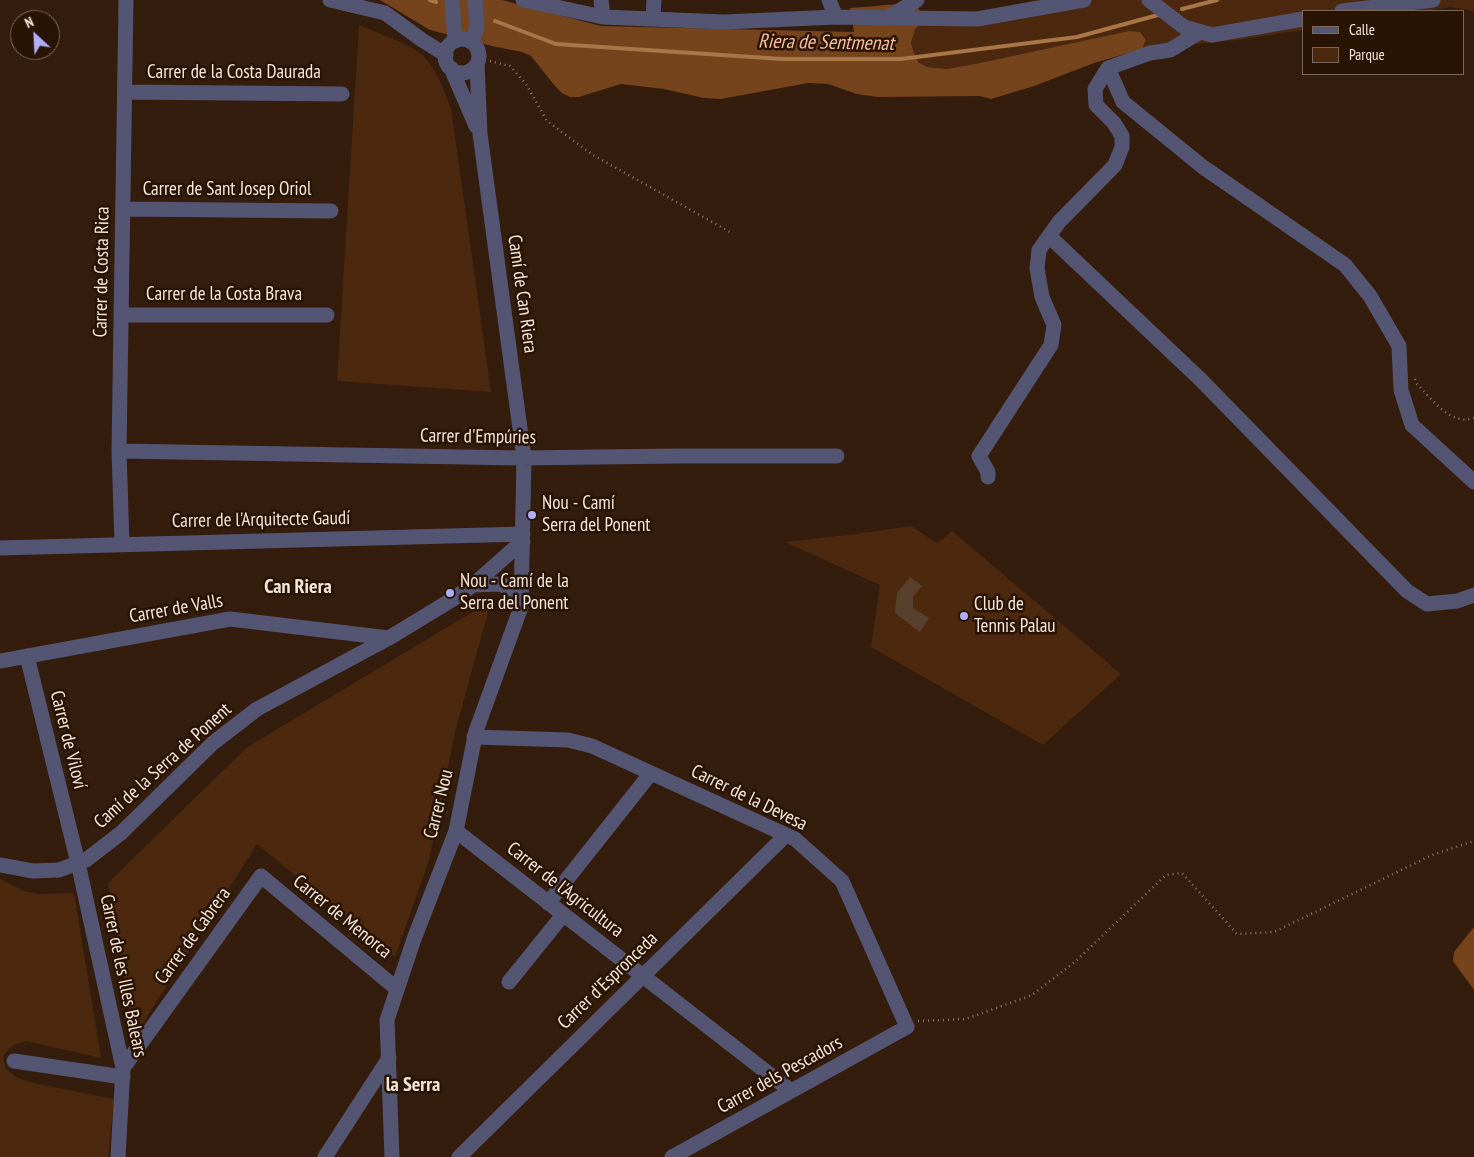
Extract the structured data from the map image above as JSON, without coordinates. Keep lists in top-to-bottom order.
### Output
{
  "streets": {
    "street": [
      "Carrer de la Costa Daurada",
      "Carrer de Sant Josep Oriol",
      "Carrer de Costa Rica",
      "Camí de Can Riera",
      "Carrer de la Costa Brava",
      "Carrer d'Empúries",
      "Carrer de l'Arquitecte Gaudí",
      "Carrer de Valls",
      "Carrer de Viloví",
      "Camí de la Serra de Ponent",
      "Carrer de la Devesa",
      "Carrer Nou",
      "Carrer de l'Agricultura",
      "Carrer de Menorca",
      "Carrer de Cabrera",
      "Carrer de les Illes Balears",
      "Carrer d'Espronceda",
      "Carrer dels Pescadors"
    ]
  },
  "crossings": [
    ["Carrer de la Costa Daurada", "Carrer de Costa Rica"],
    ["Carrer de Sant Josep Oriol", "Carrer de Costa Rica"],
    ["Carrer de Costa Rica", "Carrer de la Costa Brava"],
    ["Carrer de Costa Rica", "Carrer d'Empúries"],
    ["Carrer de Costa Rica", "Carrer de l'Arquitecte Gaudí"],
    ["Camí de Can Riera", "Carrer d'Empúries"],
    ["Camí de Can Riera", "Carrer Nou"],
    ["Carrer d'Empúries", "Carrer Nou"],
    ["Carrer de l'Arquitecte Gaudí", "Camí de la Serra de Ponent"],
    ["Carrer de l'Arquitecte Gaudí", "Carrer Nou"],
    ["Carrer de Valls", "Carrer de Viloví"],
    ["Carrer de Valls", "Camí de la Serra de Ponent"],
    ["Carrer de Viloví", "Camí de la Serra de Ponent"],
    ["Carrer de Viloví", "Carrer de les Illes Balears"],
    ["Camí de la Serra de Ponent", "Carrer Nou"],
    ["Camí de la Serra de Ponent", "Carrer de les Illes Balears"],
    ["Carrer de la Devesa", "Carrer Nou"],
    ["Carrer de la Devesa", "Carrer d'Espronceda"],
    ["Carrer de la Devesa", "Carrer dels Pescadors"],
    ["Carrer Nou", "Carrer de l'Agricultura"],
    ["Carrer Nou", "Carrer de Menorca"],
    ["Carrer de l'Agricultura", "Carrer d'Espronceda"],
    ["Carrer de l'Agricultura", "Carrer dels Pescadors"],
    ["Carrer de Menorca", "Carrer de Cabrera"],
    ["Carrer de Cabrera", "Carrer de les Illes Balears"]
  ],
  "districts": ["Can Riera", "la Serra"],
  "water": ["Riera de Sentmenat"],
  "places": ["Nou - Camí Serra del Ponent", "Nou - Camí de la Serra del Ponent", "Club de Tennis Palau"],
  "legend": ["Calle", "Parque"],
  "north": "top left"
}
